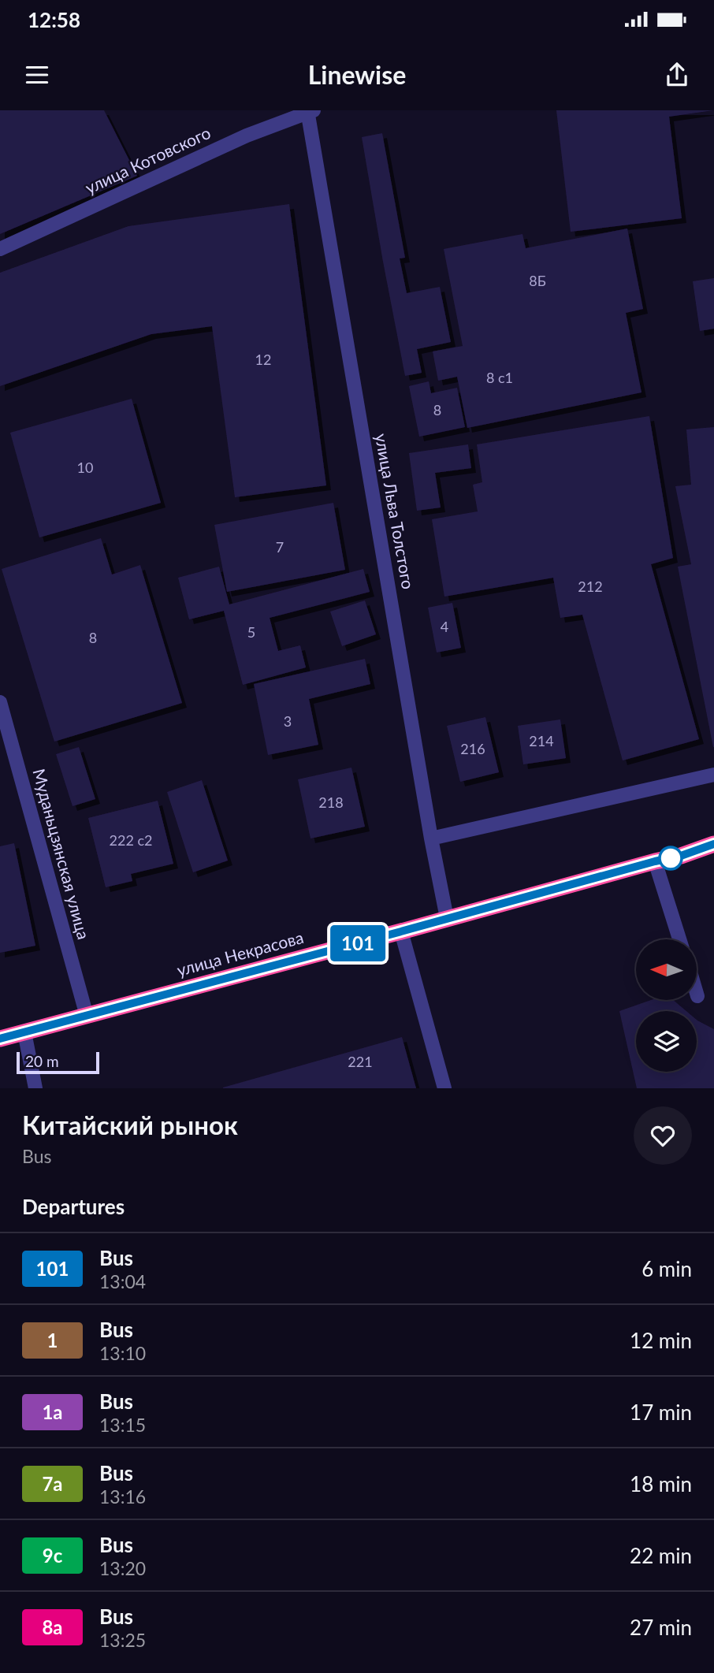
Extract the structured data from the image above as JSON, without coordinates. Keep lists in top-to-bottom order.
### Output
{
  "streets": {
    "highway": ["улица Некрасова"],
    "street": ["улица Котовского", "улица Льва Толстого", "Муданьцзянская улица"]
  },
  "crossings": [
    ["улица Котовского", "улица Льва Толстого"],
    ["улица Льва Толстого", "улица Некрасова"],
    ["Муданьцзянская улица", "улица Некрасова"]
  ],
  "lines": ["bus line 101"],
  "house_numbers": [
    "8Б",
    "12",
    "8 с1",
    "8",
    "10",
    "7",
    "212",
    "4",
    "5",
    "8",
    "3",
    "214",
    "216",
    "218",
    "222 с2",
    "221"
  ],
  "scale_bar": "20 m",
  "north": "left",
  "page": {
    "status": "12:58",
    "header": "Linewise",
    "on_map": "101",
    "scale": "20 m",
    "heading": [
      ["Китайский рынок", "Bus"],
      "Departures"
    ],
    "list": [
      {
        "mark": "101",
        "name": "Bus",
        "note": "13:04",
        "value": "6 min"
      },
      {
        "mark": "1",
        "name": "Bus",
        "note": "13:10",
        "value": "12 min"
      },
      {
        "mark": "1а",
        "name": "Bus",
        "note": "13:15",
        "value": "17 min"
      },
      {
        "mark": "7а",
        "name": "Bus",
        "note": "13:16",
        "value": "18 min"
      },
      {
        "mark": "9с",
        "name": "Bus",
        "note": "13:20",
        "value": "22 min"
      },
      {
        "mark": "8а",
        "name": "Bus",
        "note": "13:25",
        "value": "27 min"
      }
    ]
  }
}
